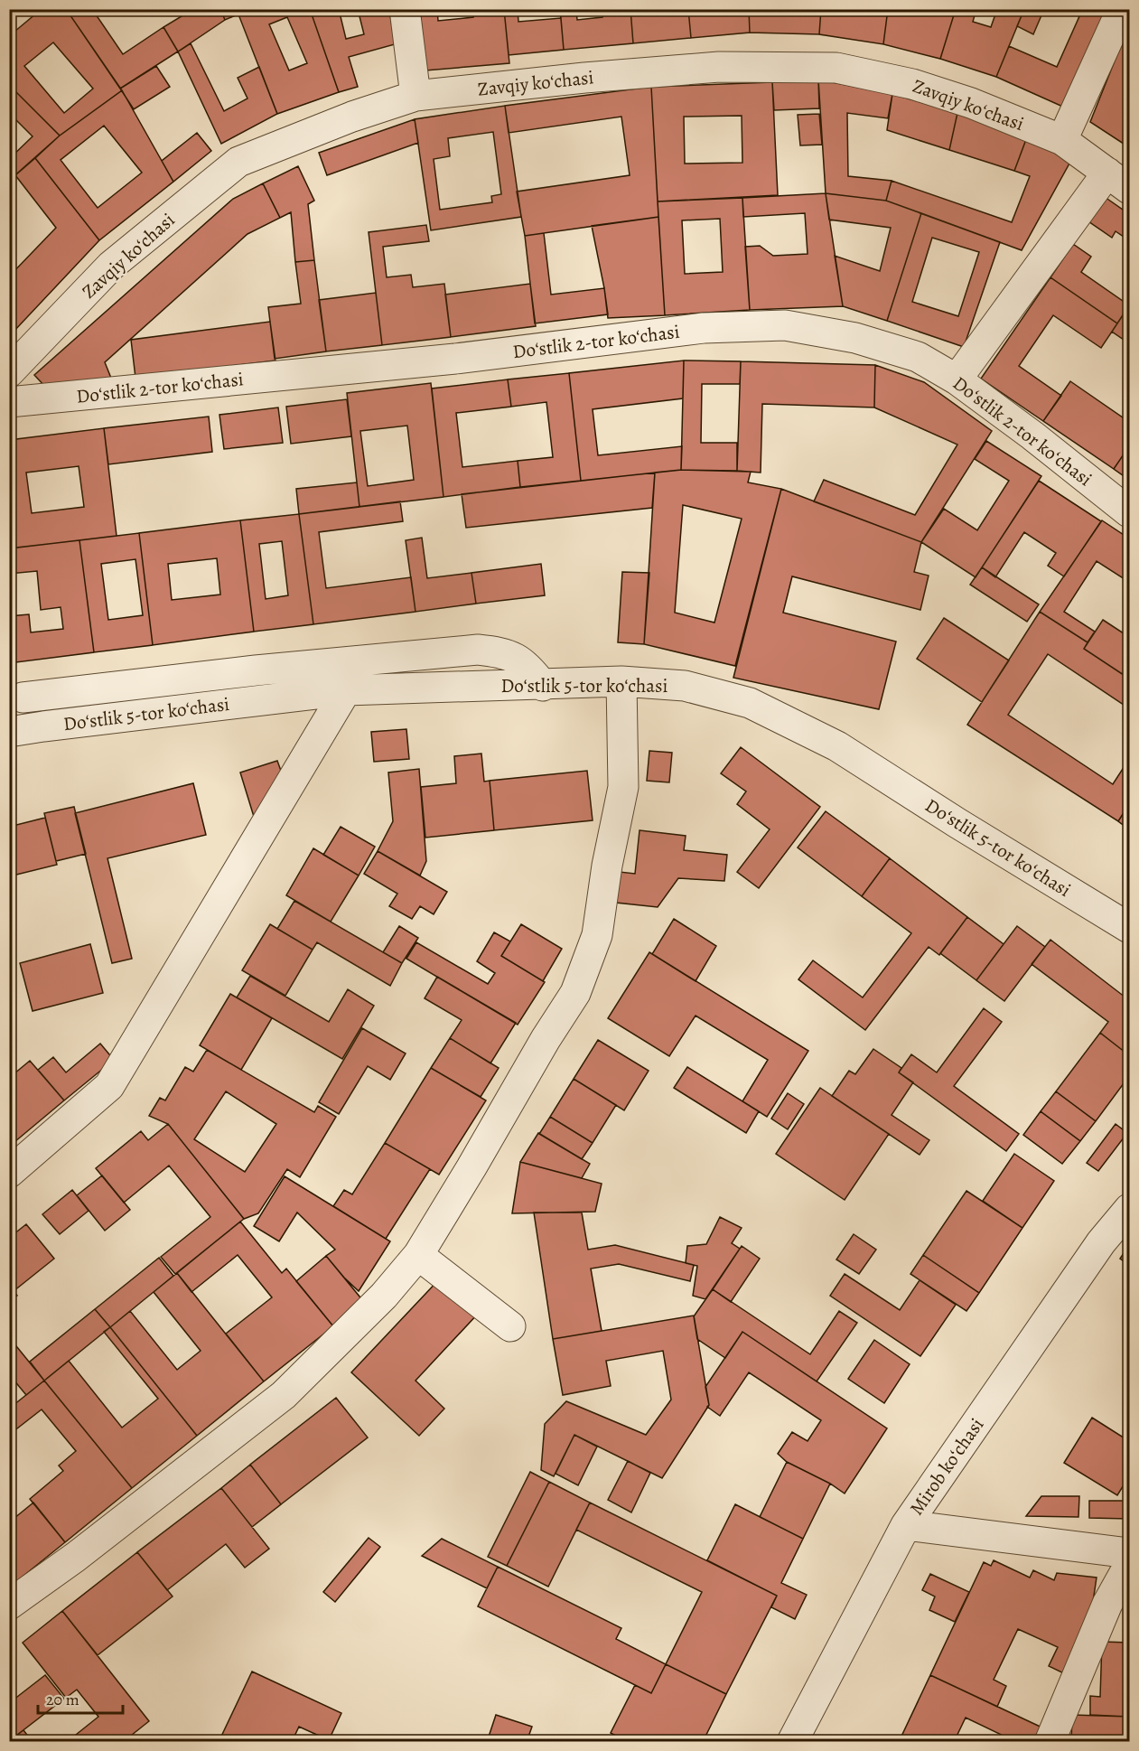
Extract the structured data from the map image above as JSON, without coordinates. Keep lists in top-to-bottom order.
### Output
{
  "streets": {
    "street": [
      "Zavqiy koʻchasi",
      "Doʻstlik 2-tor koʻchasi",
      "Doʻstlik 5-tor koʻchasi",
      "Mirob koʻchasi"
    ]
  },
  "scale_bar": "20 m"
}
